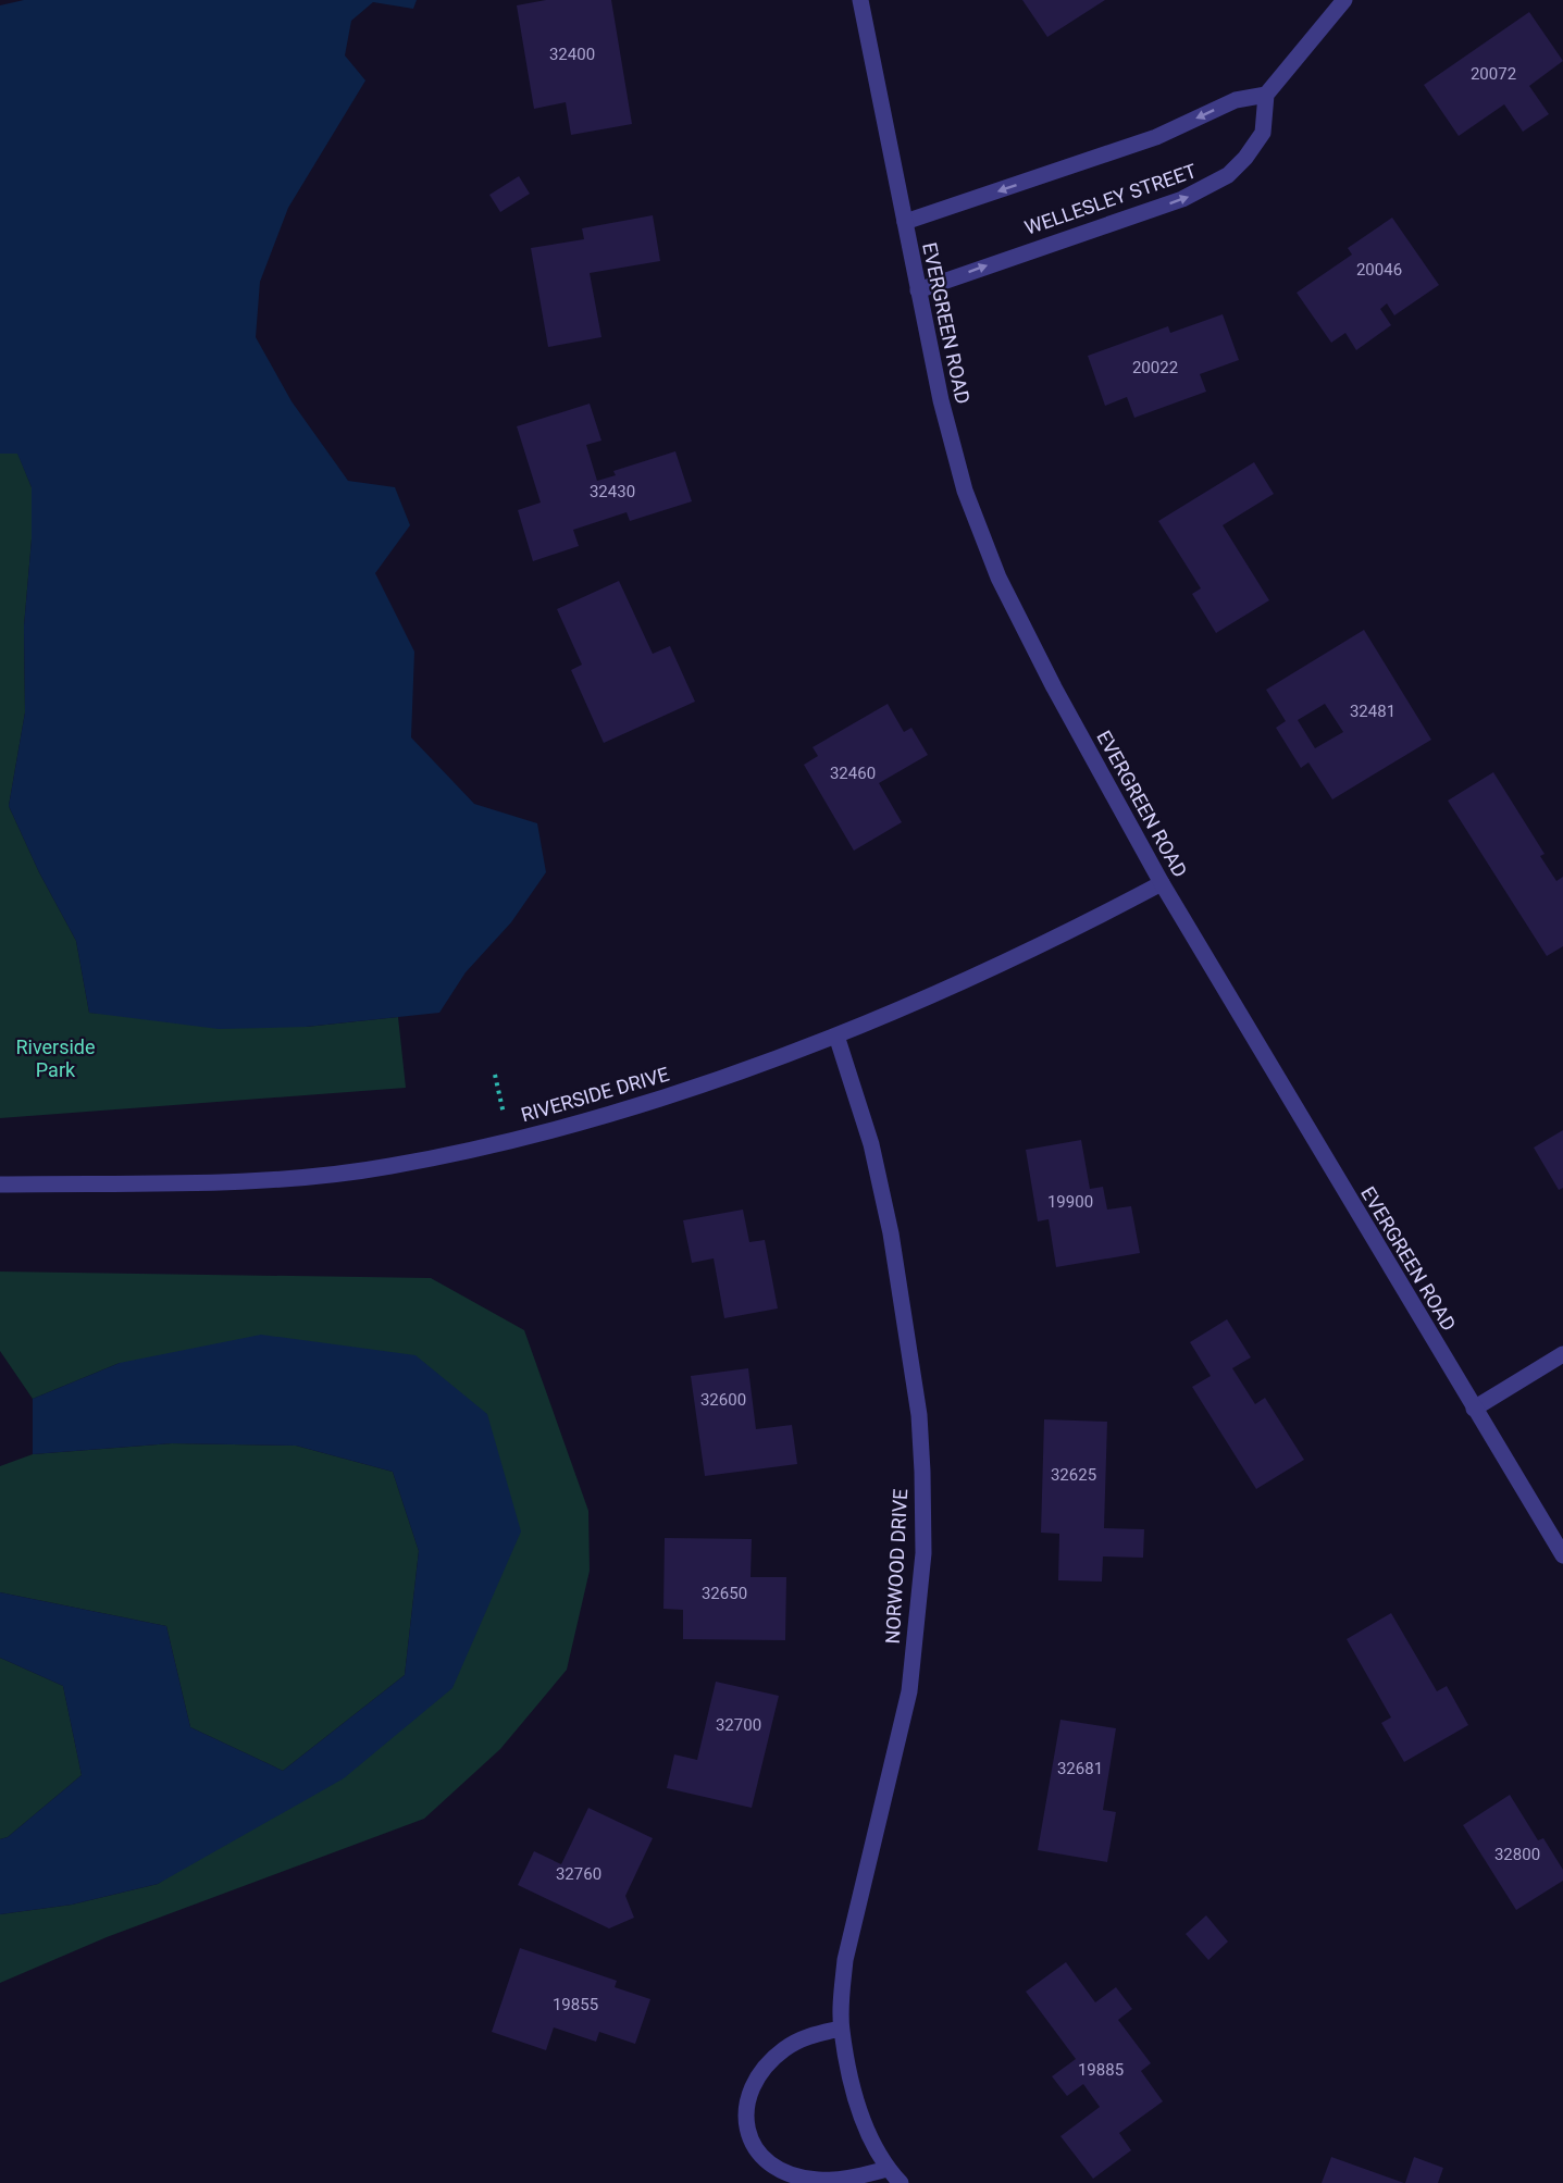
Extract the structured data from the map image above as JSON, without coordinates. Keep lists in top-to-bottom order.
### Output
{
  "streets": {
    "street": [
      "WELLESLEY STREET",
      "EVERGREEN ROAD",
      "RIVERSIDE DRIVE",
      "NORWOOD DRIVE"
    ]
  },
  "crossings": [
    ["WELLESLEY STREET", "EVERGREEN ROAD"],
    ["EVERGREEN ROAD", "RIVERSIDE DRIVE"],
    ["RIVERSIDE DRIVE", "NORWOOD DRIVE"]
  ],
  "parks": ["Riverside Park"],
  "house_numbers": [
    "32400",
    "20072",
    "20046",
    "20022",
    "32430",
    "32481",
    "32460",
    "19900",
    "32600",
    "32625",
    "32650",
    "32700",
    "32681",
    "32800",
    "32760",
    "19855",
    "19885"
  ]
}
